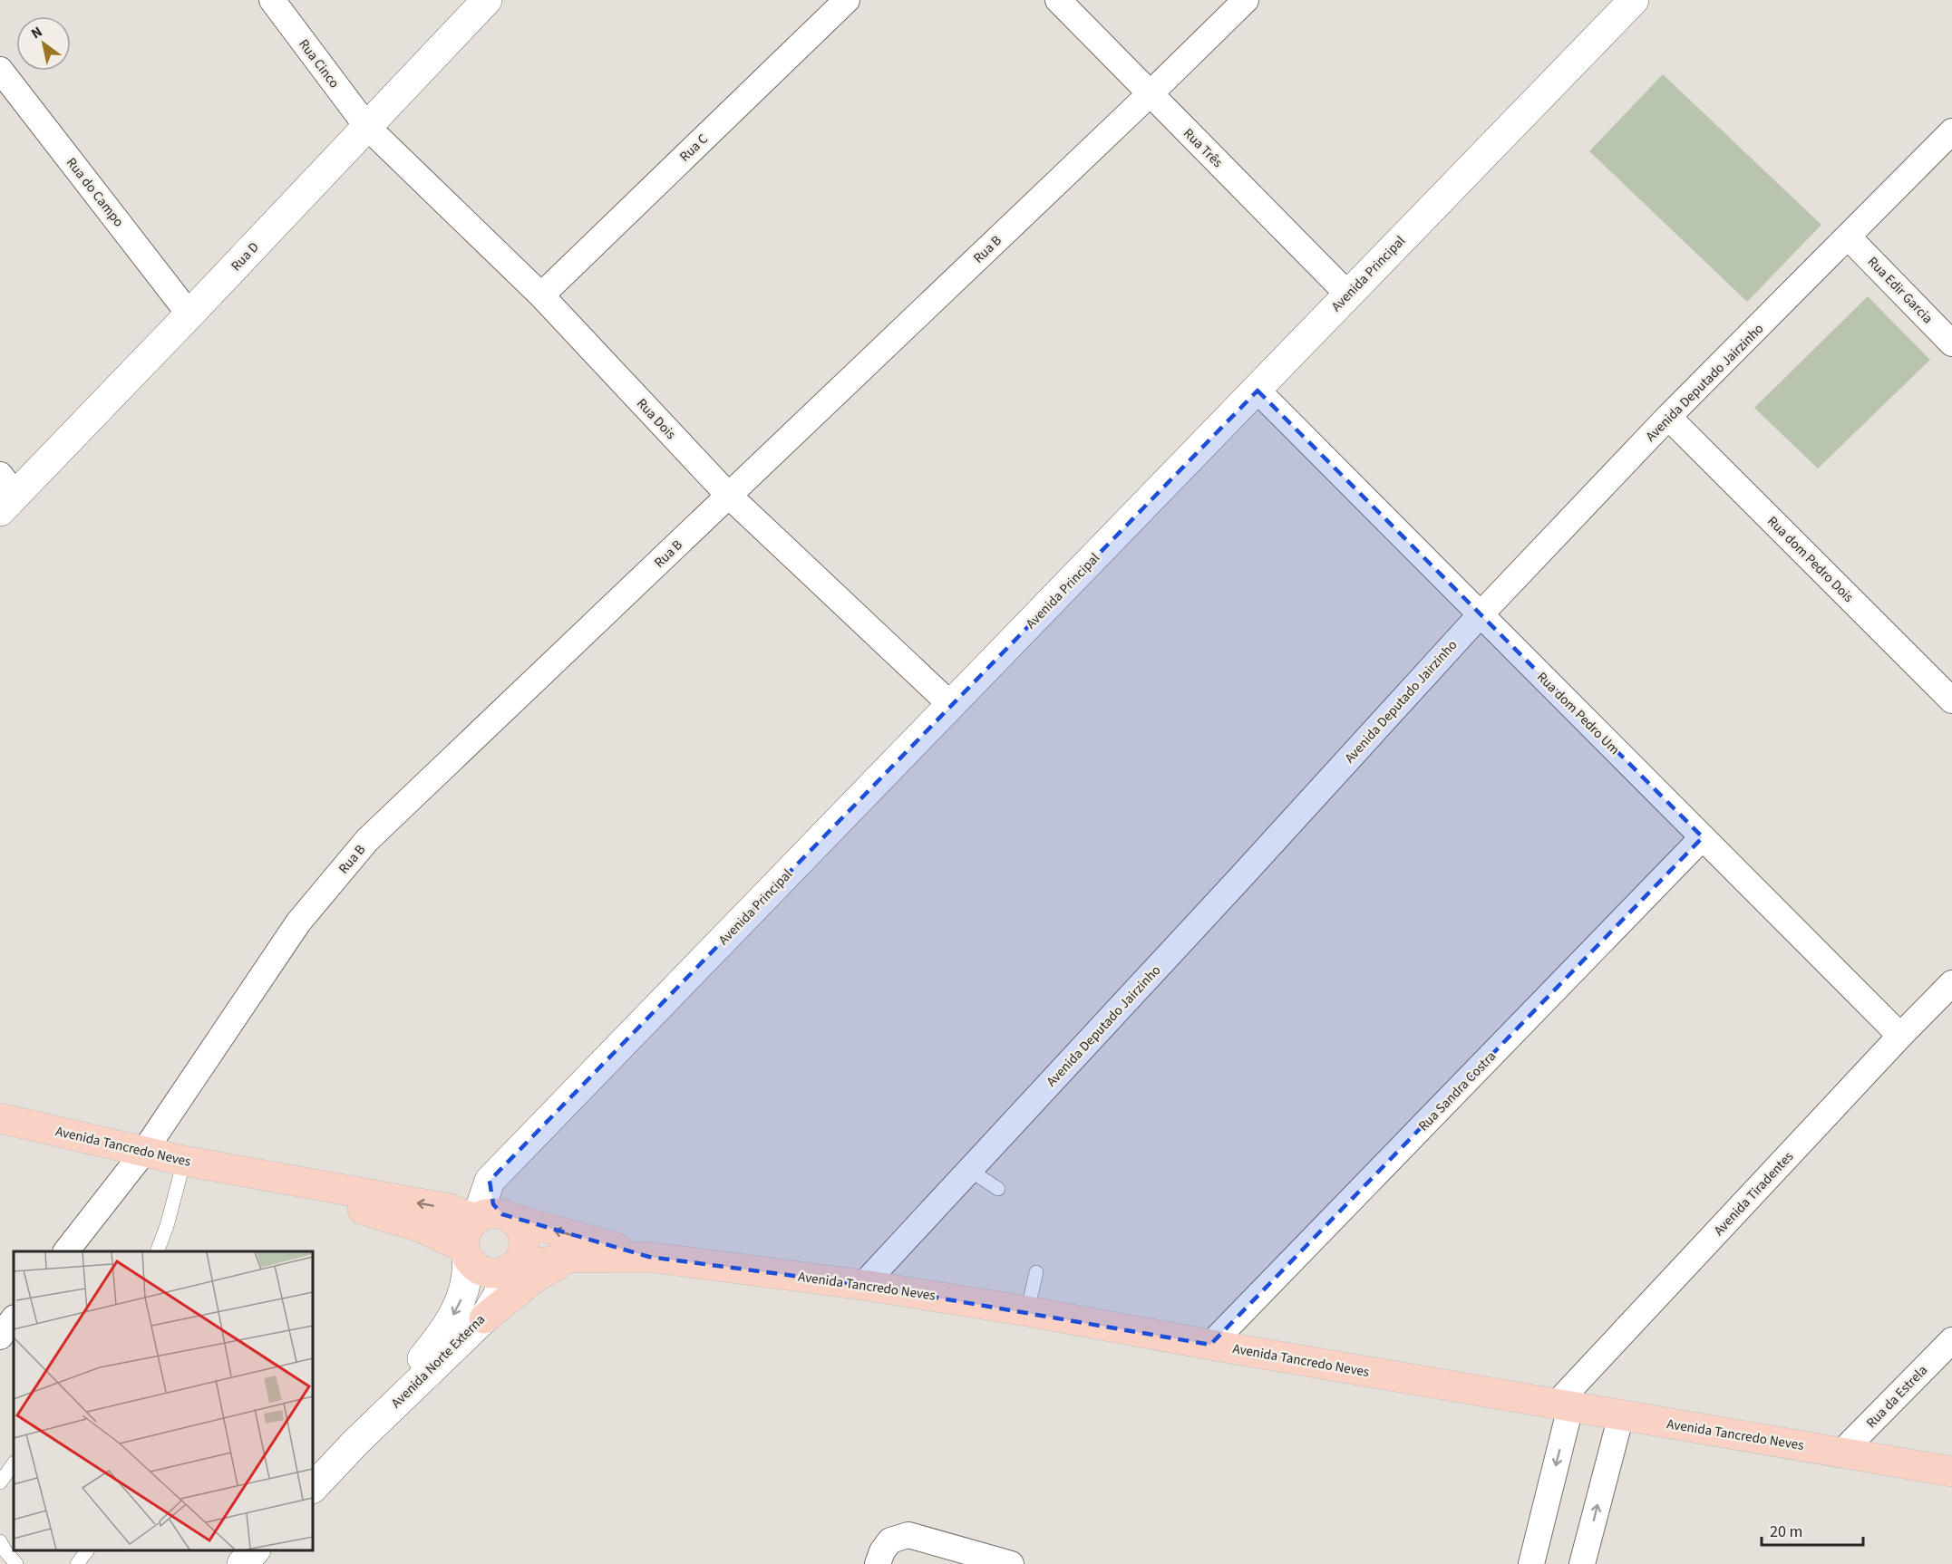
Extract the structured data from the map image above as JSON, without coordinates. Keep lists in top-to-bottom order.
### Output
{
  "streets": {
    "main road": ["Avenida Tancredo Neves"],
    "street": [
      "Rua Cinco",
      "Rua C",
      "Rua Três",
      "Rua do Campo",
      "Rua B",
      "Rua D",
      "Avenida Principal",
      "Rua Edir Garcia",
      "Avenida Deputado Jairzinho",
      "Rua Dois",
      "Rua dom Pedro Dois",
      "Rua dom Pedro Um",
      "Rua Sandra Costra",
      "Avenida Tiradentes",
      "Avenida Norte Externa",
      "Rua da Estrela"
    ]
  },
  "crossings": [
    ["Rua Cinco", "Rua D"],
    ["Rua Cinco", "Rua Dois"],
    ["Rua C", "Rua Dois"],
    ["Rua Três", "Rua B"],
    ["Rua Três", "Avenida Principal"],
    ["Rua do Campo", "Rua D"],
    ["Rua B", "Rua Dois"],
    ["Rua B", "Avenida Tancredo Neves"],
    ["Rua D", "Rua Dois"],
    ["Avenida Principal", "Rua Dois"],
    ["Avenida Principal", "Rua dom Pedro Um"],
    ["Avenida Principal", "Avenida Tancredo Neves"],
    ["Avenida Principal", "Avenida Norte Externa"],
    ["Rua Edir Garcia", "Avenida Deputado Jairzinho"],
    ["Avenida Deputado Jairzinho", "Rua dom Pedro Dois"],
    ["Avenida Deputado Jairzinho", "Rua dom Pedro Um"],
    ["Avenida Deputado Jairzinho", "Avenida Tancredo Neves"],
    ["Rua dom Pedro Um", "Rua Sandra Costra"],
    ["Rua dom Pedro Um", "Avenida Tiradentes"],
    ["Rua Sandra Costra", "Avenida Tancredo Neves"],
    ["Avenida Tancredo Neves", "Avenida Tiradentes"],
    ["Avenida Tancredo Neves", "Avenida Norte Externa"],
    ["Avenida Tancredo Neves", "Rua da Estrela"]
  ],
  "scale_bar": "20 m",
  "north": "top left"
}
